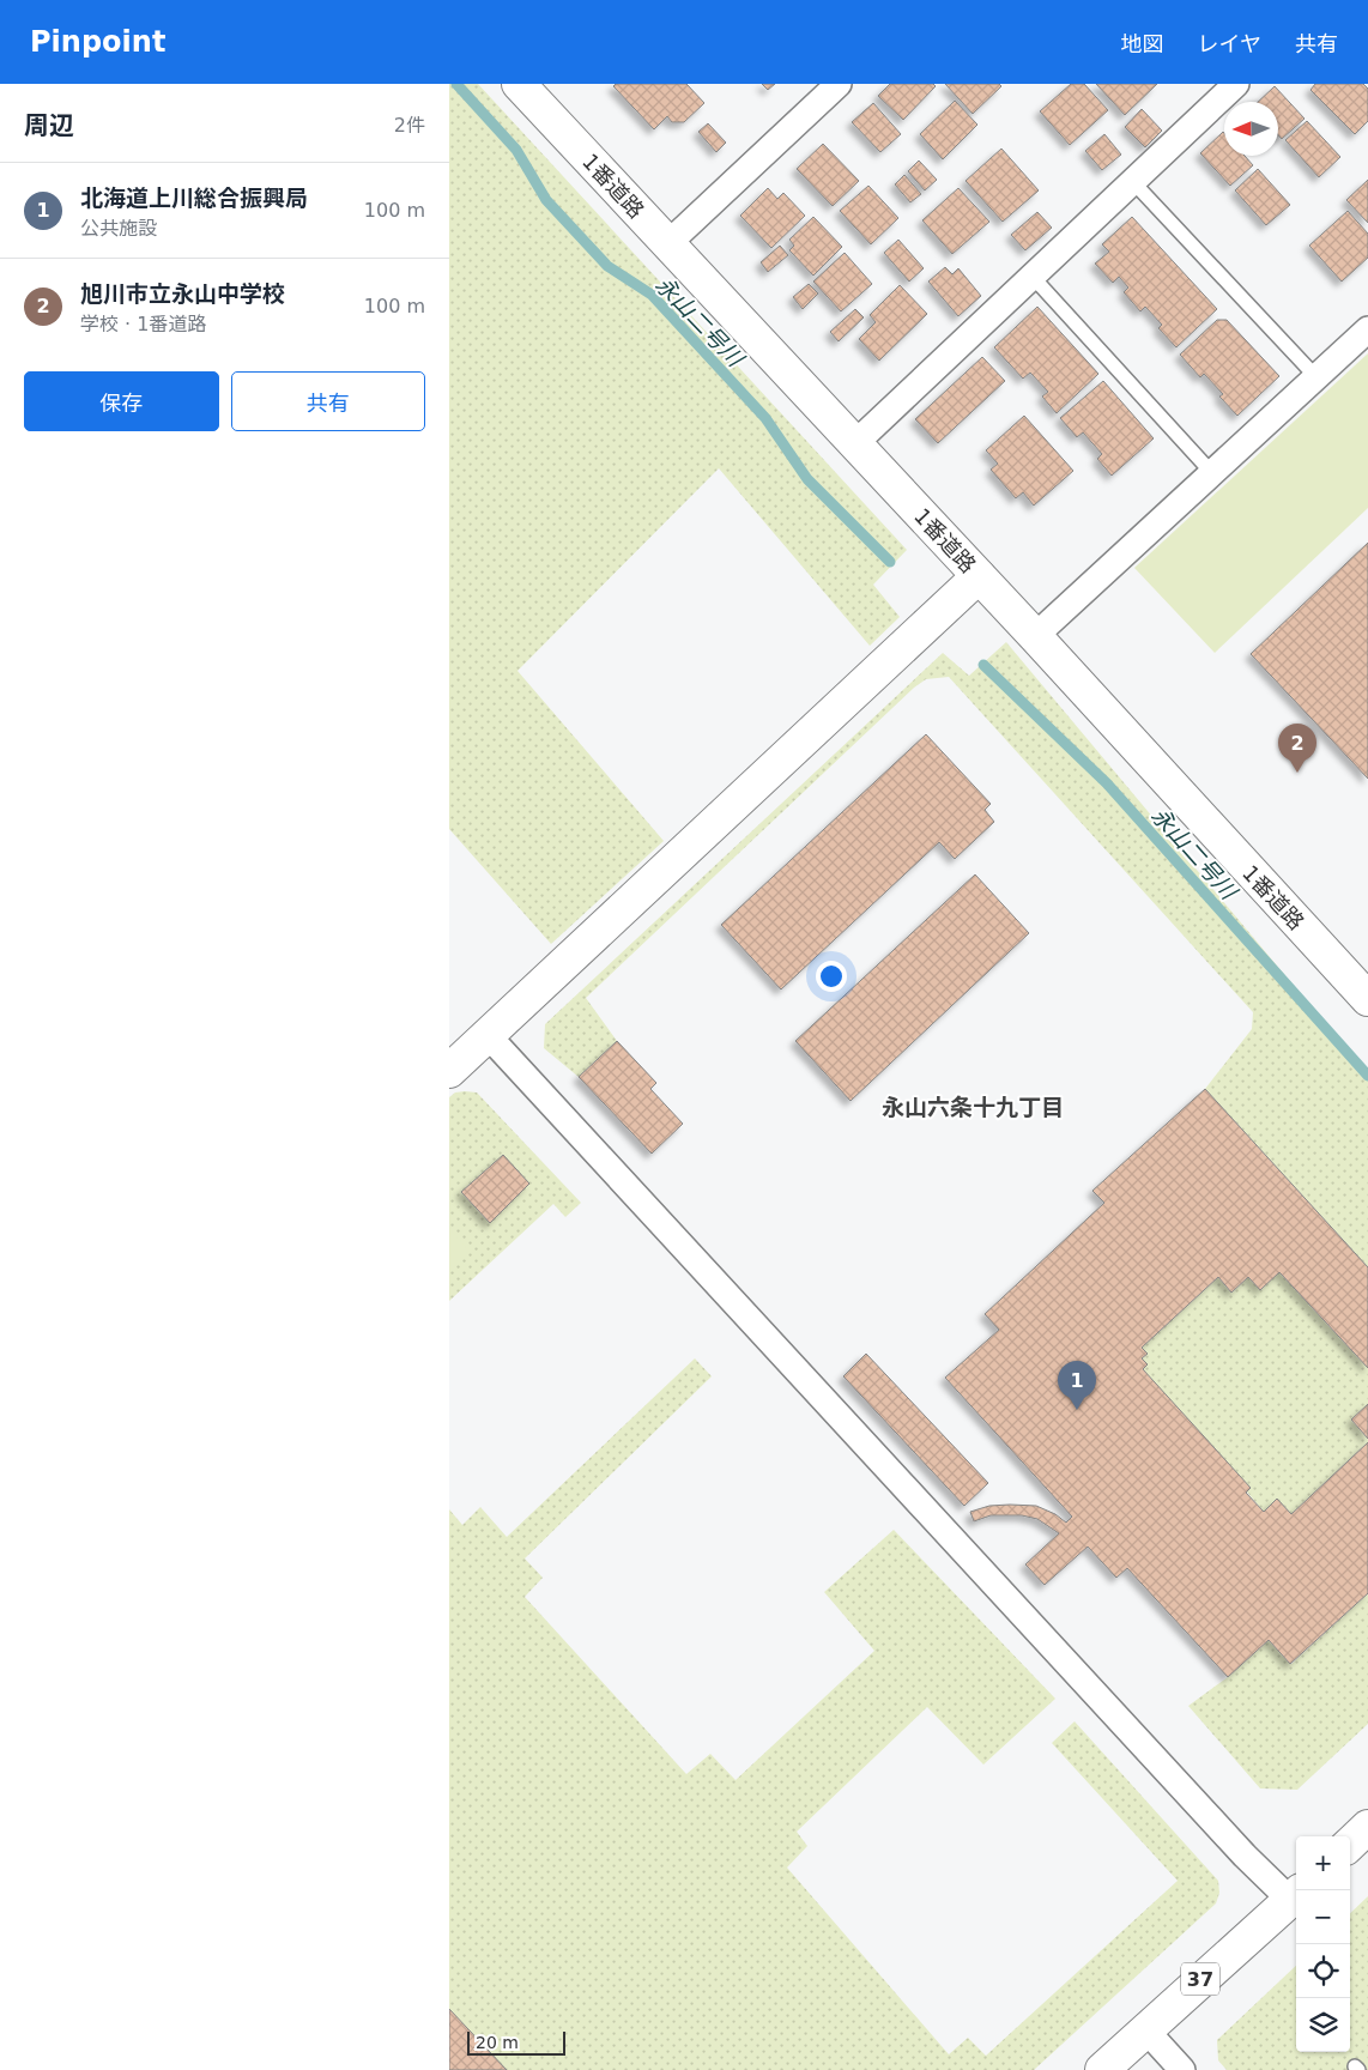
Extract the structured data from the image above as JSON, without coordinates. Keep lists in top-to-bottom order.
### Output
{
  "streets": {
    "street": ["1番道路", "37"]
  },
  "districts": ["永山六条十九丁目"],
  "water": ["永山二号川"],
  "scale_bar": "20 m",
  "north": "left",
  "page": {
    "header": "Pinpoint",
    "nav": ["地図", "レイヤ", "共有"],
    "heading": ["周辺", "2件"],
    "list": [
      {
        "mark": "1",
        "name": "北海道上川総合振興局",
        "note": "公共施設",
        "value": "100 m"
      },
      {
        "mark": "2",
        "name": "旭川市立永山中学校",
        "note": "学校 · 1番道路",
        "value": "100 m"
      }
    ],
    "buttons": ["保存", "共有"],
    "pins": ["2", "1"],
    "map_buttons": ["+", "−"],
    "scale": "20 m"
  }
}
